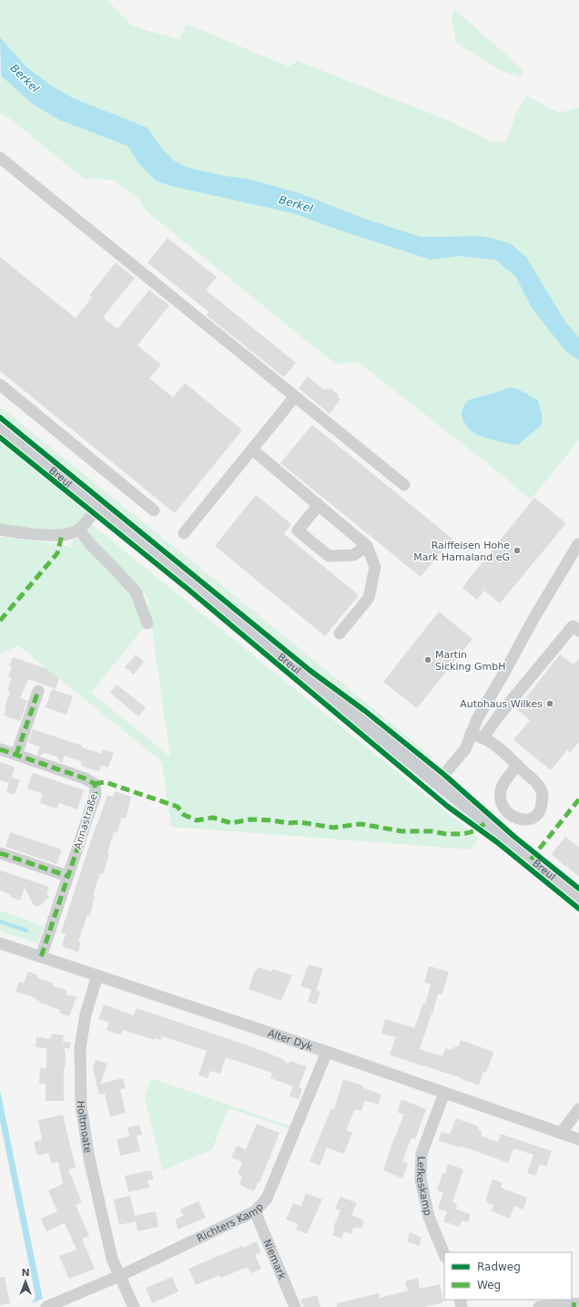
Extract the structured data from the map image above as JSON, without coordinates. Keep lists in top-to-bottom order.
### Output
{
  "streets": {
    "main road": ["Breul"],
    "street": [
      "Annastraße",
      "Alter Dyk",
      "Holtmoate",
      "Lefkeskamp",
      "Richters Kamp",
      "Niemark"
    ]
  },
  "crossings": [
    ["Annastraße", "Alter Dyk"],
    ["Alter Dyk", "Holtmoate"],
    ["Alter Dyk", "Lefkeskamp"],
    ["Alter Dyk", "Richters Kamp"],
    ["Holtmoate", "Richters Kamp"],
    ["Richters Kamp", "Niemark"]
  ],
  "water": ["Berkel"],
  "places": ["Raiffeisen Hohe Mark Hamaland eG", "Martin Sicking GmbH", "Autohaus Wilkes"],
  "legend": ["Radweg", "Weg"],
  "north": "top"
}
